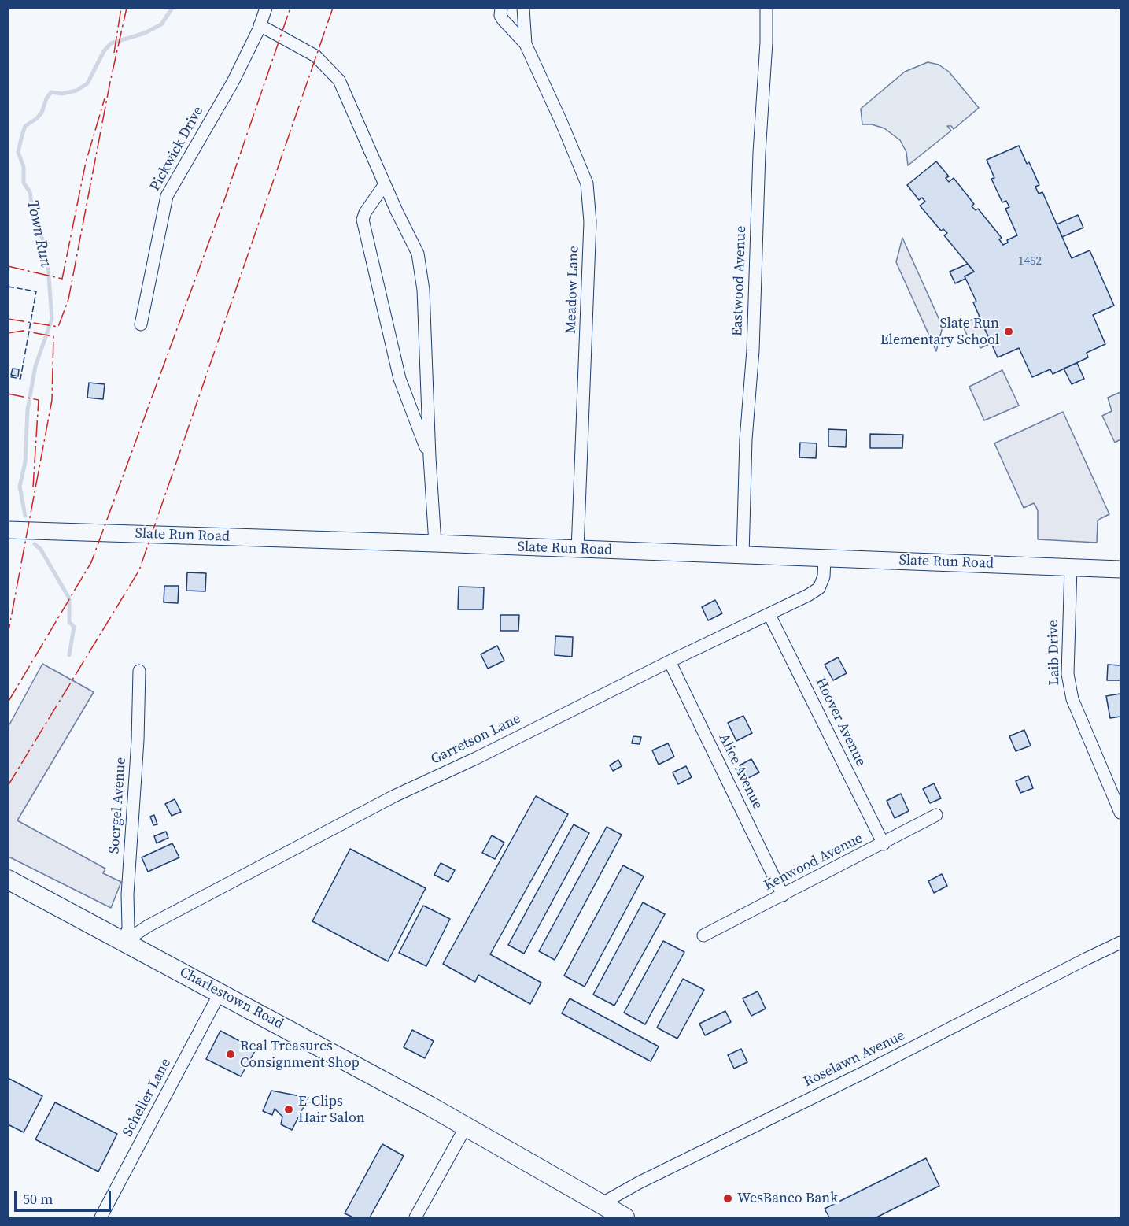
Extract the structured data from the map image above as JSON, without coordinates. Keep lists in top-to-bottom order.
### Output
{
  "streets": {
    "main road": ["Charlestown Road"],
    "street": [
      "Pickwick Drive",
      "Eastwood Avenue",
      "Meadow Lane",
      "Slate Run Road",
      "Laib Drive",
      "Hoover Avenue",
      "Garretson Lane",
      "Alice Avenue",
      "Soergel Avenue",
      "Kenwood Avenue",
      "Roselawn Avenue",
      "Scheller Lane"
    ]
  },
  "crossings": [
    ["Eastwood Avenue", "Slate Run Road"],
    ["Meadow Lane", "Slate Run Road"],
    ["Slate Run Road", "Laib Drive"],
    ["Slate Run Road", "Garretson Lane"],
    ["Hoover Avenue", "Garretson Lane"],
    ["Hoover Avenue", "Kenwood Avenue"],
    ["Garretson Lane", "Alice Avenue"],
    ["Garretson Lane", "Soergel Avenue"],
    ["Garretson Lane", "Charlestown Road"],
    ["Alice Avenue", "Kenwood Avenue"],
    ["Soergel Avenue", "Charlestown Road"],
    ["Charlestown Road", "Roselawn Avenue"],
    ["Charlestown Road", "Scheller Lane"]
  ],
  "water": ["Town Run"],
  "places": [
    "Slate Run Elementary School",
    "Real Treasures Consignment Shop",
    "E-Clips Hair Salon",
    "WesBanco Bank"
  ],
  "house_numbers": ["1452"],
  "scale_bar": "50 m"
}
